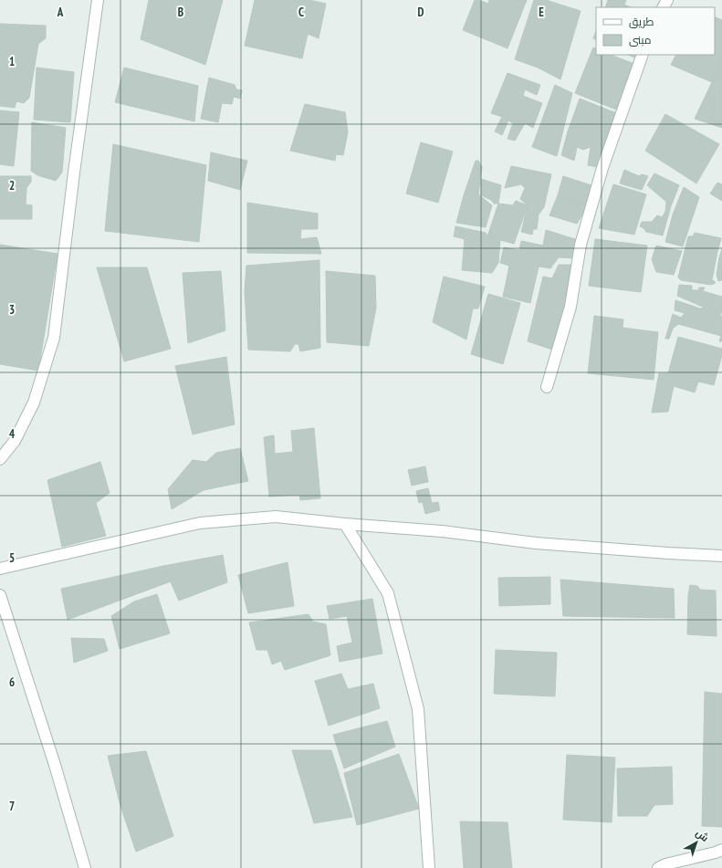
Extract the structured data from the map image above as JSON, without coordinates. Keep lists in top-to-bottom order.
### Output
{
  "legend": ["طريق", "مبنى"],
  "north": "top right",
  "grid": {
    "columns": [
      "A",
      "B",
      "C",
      "D",
      "E"
    ],
    "rows": [
      "1",
      "2",
      "3",
      "4",
      "5",
      "6",
      "7"
    ]
  }
}
